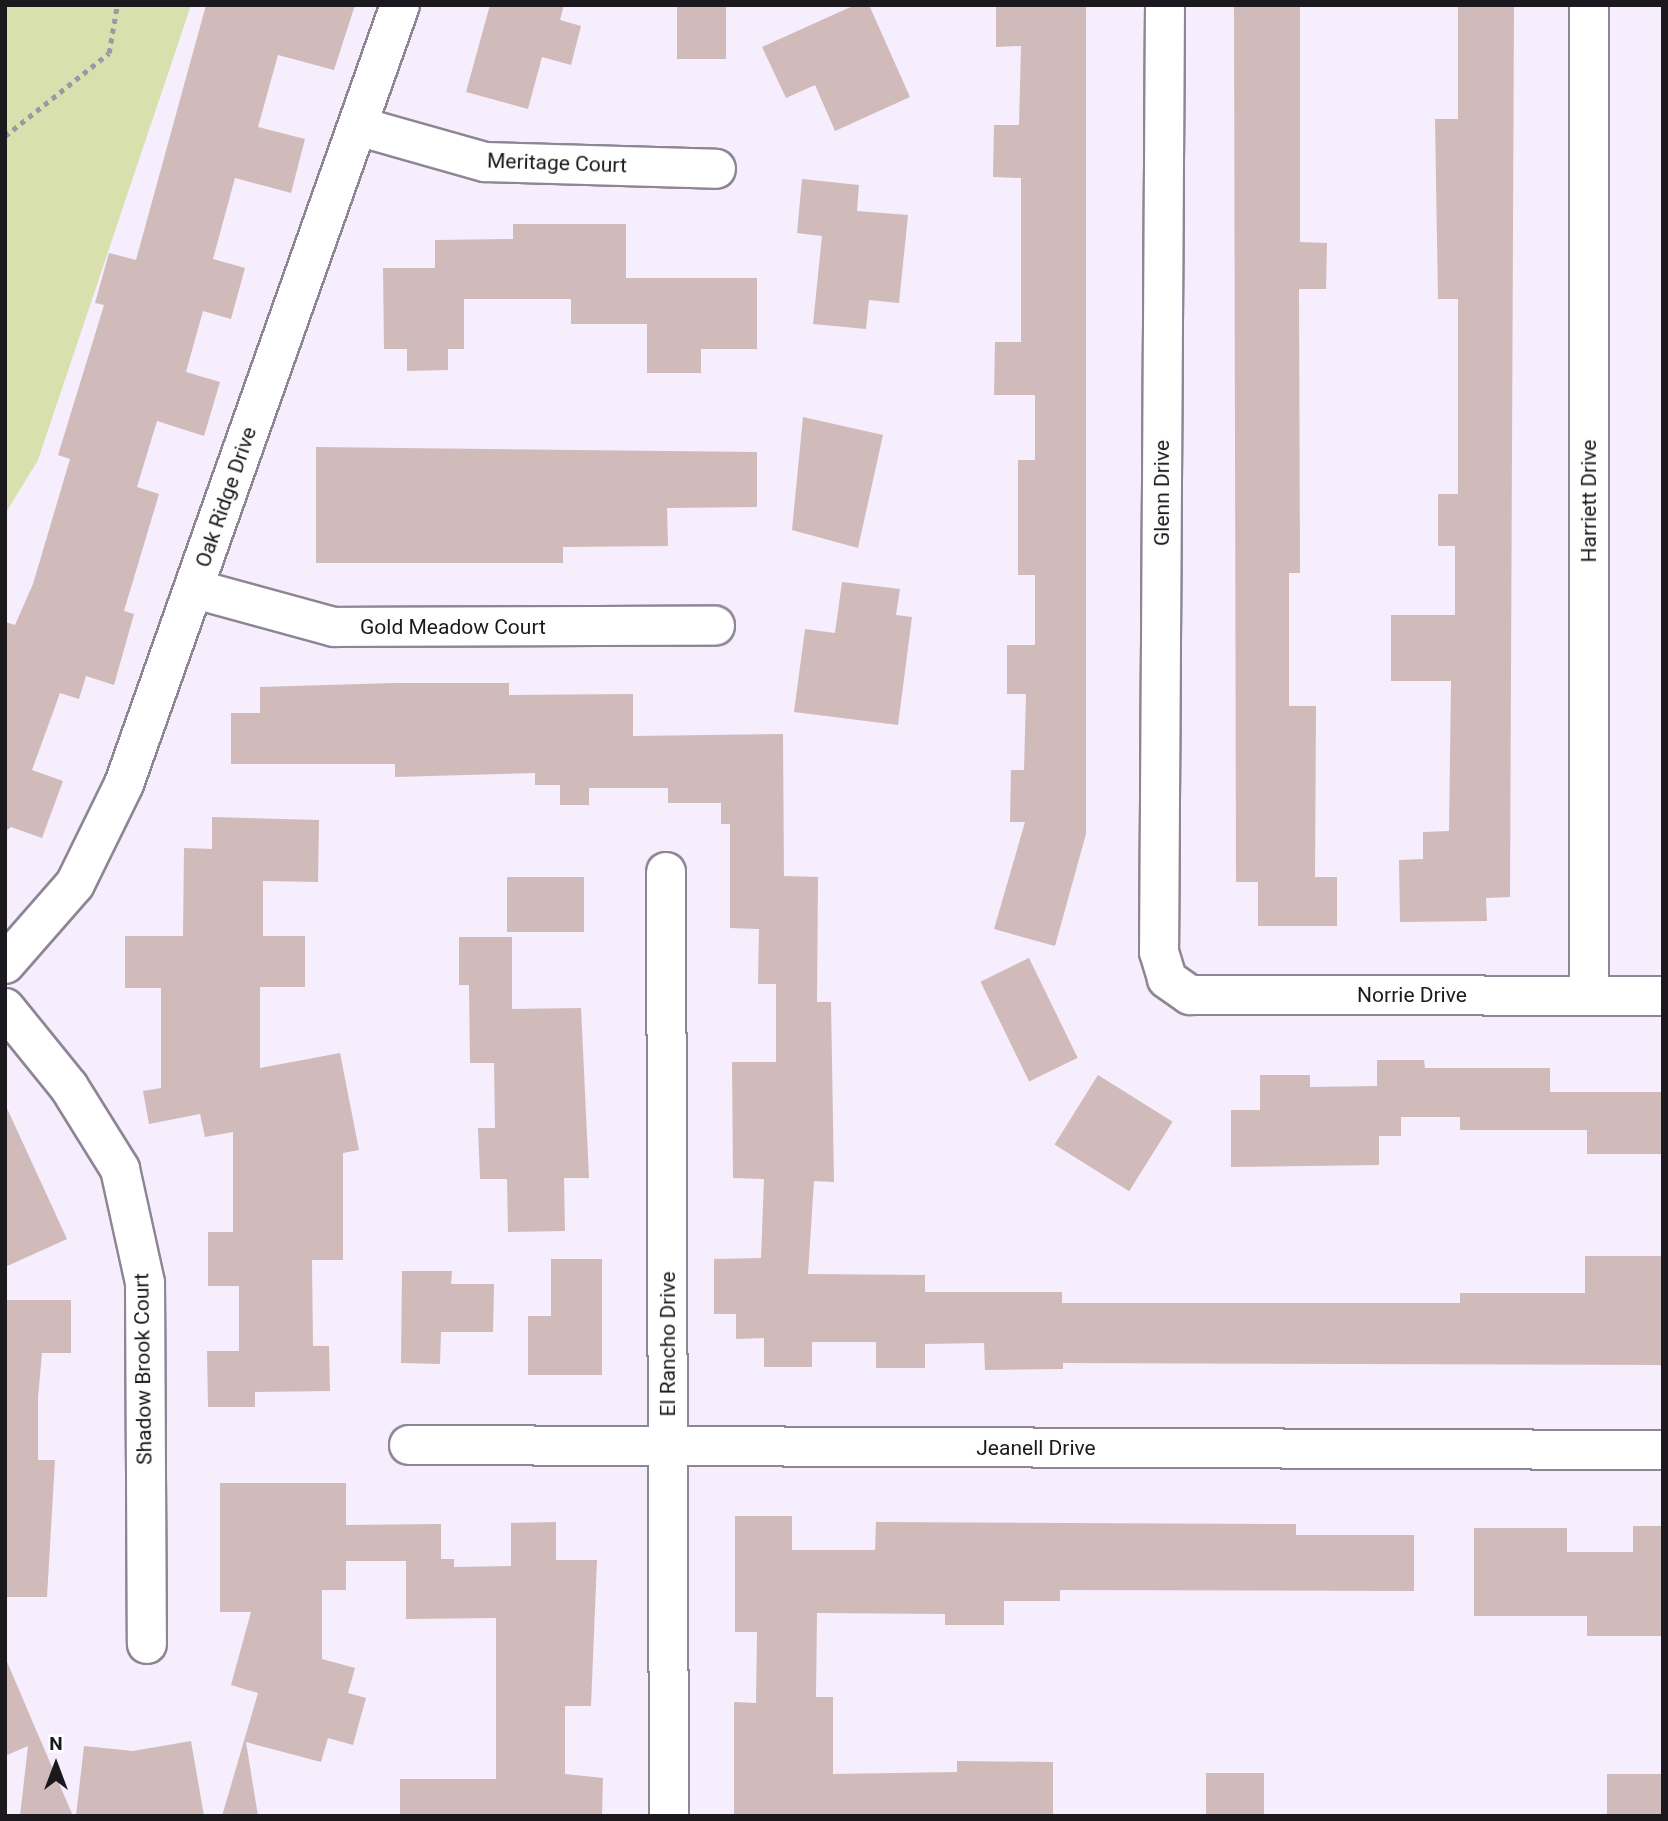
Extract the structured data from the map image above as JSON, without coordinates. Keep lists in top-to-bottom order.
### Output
{
  "streets": {
    "street": [
      "Meritage Court",
      "Glenn Drive",
      "Oak Ridge Drive",
      "Harriett Drive",
      "Gold Meadow Court",
      "Norrie Drive",
      "El Rancho Drive",
      "Shadow Brook Court",
      "Jeanell Drive"
    ]
  },
  "crossings": [
    ["Meritage Court", "Oak Ridge Drive"],
    ["Glenn Drive", "Norrie Drive"],
    ["Oak Ridge Drive", "Gold Meadow Court"],
    ["Harriett Drive", "Norrie Drive"],
    ["El Rancho Drive", "Jeanell Drive"]
  ],
  "north": "top"
}
